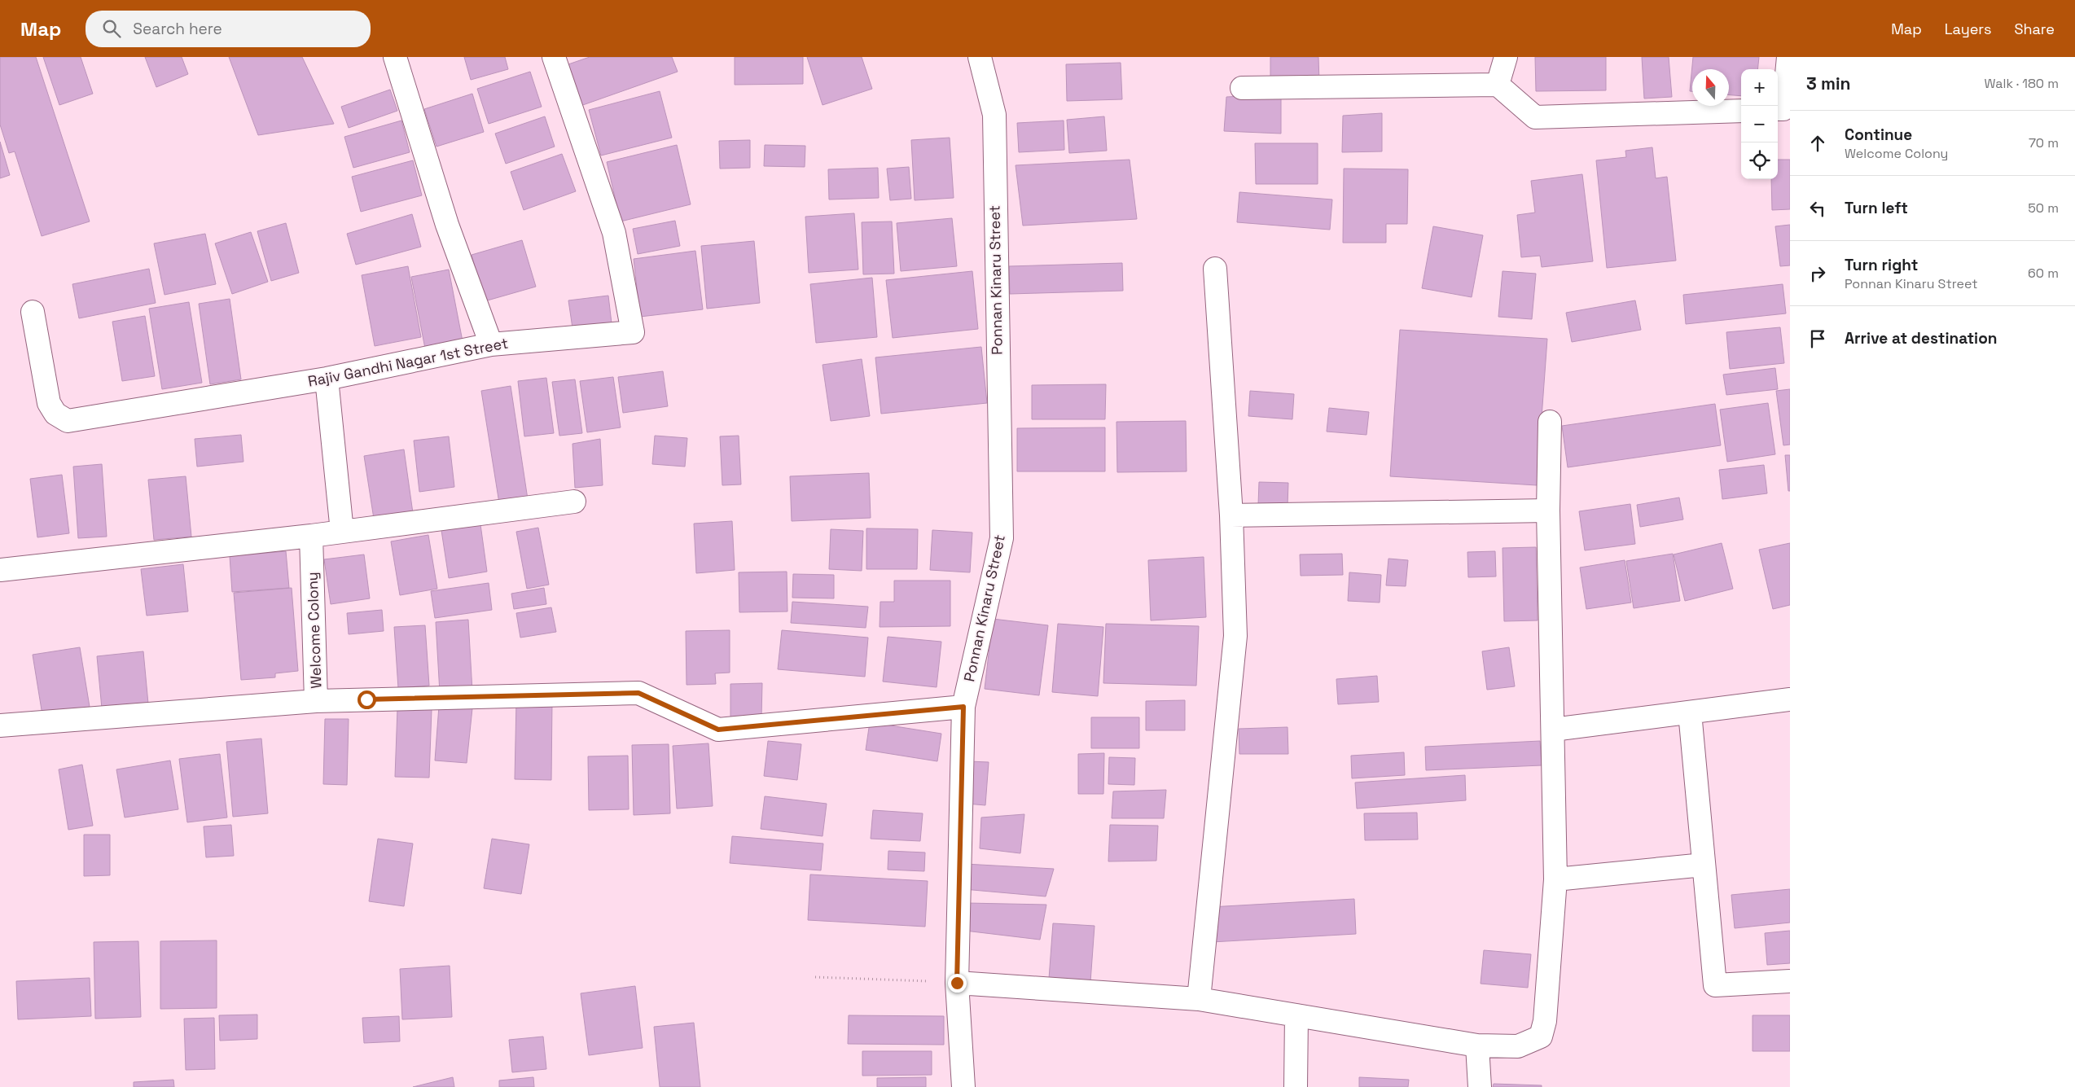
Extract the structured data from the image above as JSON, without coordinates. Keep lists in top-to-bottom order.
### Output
{
  "streets": {
    "street": ["Ponnan Kinaru Street", "Rajiv Gandhi Nagar 1st Street", "Welcome Colony"]
  },
  "crossings": [
    ["Ponnan Kinaru Street", "Welcome Colony"]
  ],
  "north": "top",
  "page": {
    "header": "Map",
    "search": "Search here",
    "nav": ["Map", "Layers", "Share"],
    "heading": ["3 min", "Walk · 180 m"],
    "map_buttons": ["+", "−"],
    "list": [
      ["Continue", "Welcome Colony", "70 m"],
      ["Turn left", "50 m"],
      ["Turn right", "Ponnan Kinaru Street", "60 m"],
      "Arrive at destination"
    ]
  }
}
